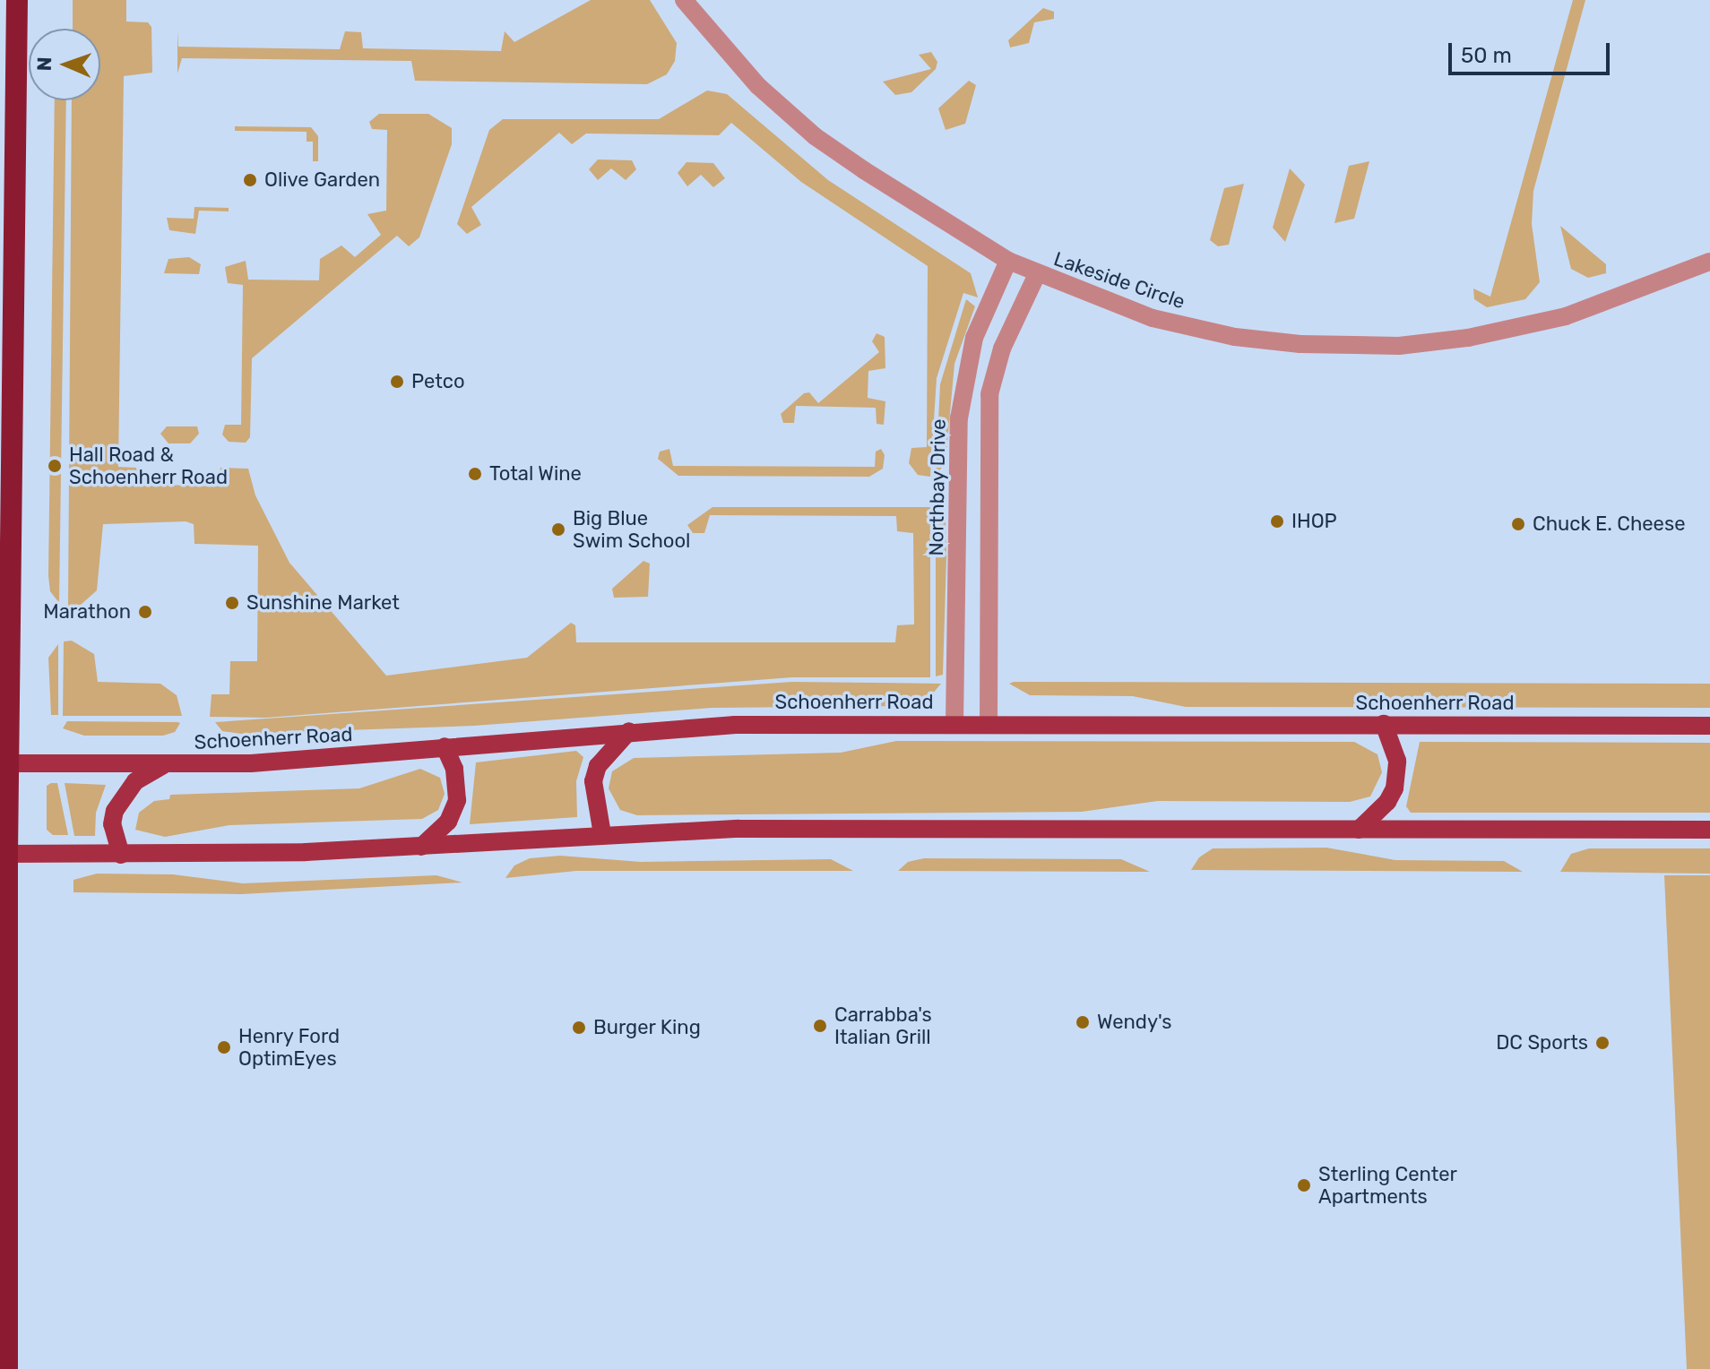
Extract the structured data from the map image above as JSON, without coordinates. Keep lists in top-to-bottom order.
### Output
{
  "streets": {
    "main road": ["Schoenherr Road"],
    "street": ["Lakeside Circle", "Northbay Drive"]
  },
  "crossings": [
    ["Lakeside Circle", "Northbay Drive"],
    ["Northbay Drive", "Schoenherr Road"]
  ],
  "places": [
    "Olive Garden",
    "Petco",
    "Hall Road & Schoenherr Road",
    "Total Wine",
    "IHOP",
    "Chuck E. Cheese",
    "Big Blue Swim School",
    "Sunshine Market",
    "Marathon",
    "Wendy's",
    "Carrabba's Italian Grill",
    "Burger King",
    "DC Sports",
    "Henry Ford OptimEyes",
    "Sterling Center Apartments"
  ],
  "scale_bar": "50 m",
  "north": "left"
}
